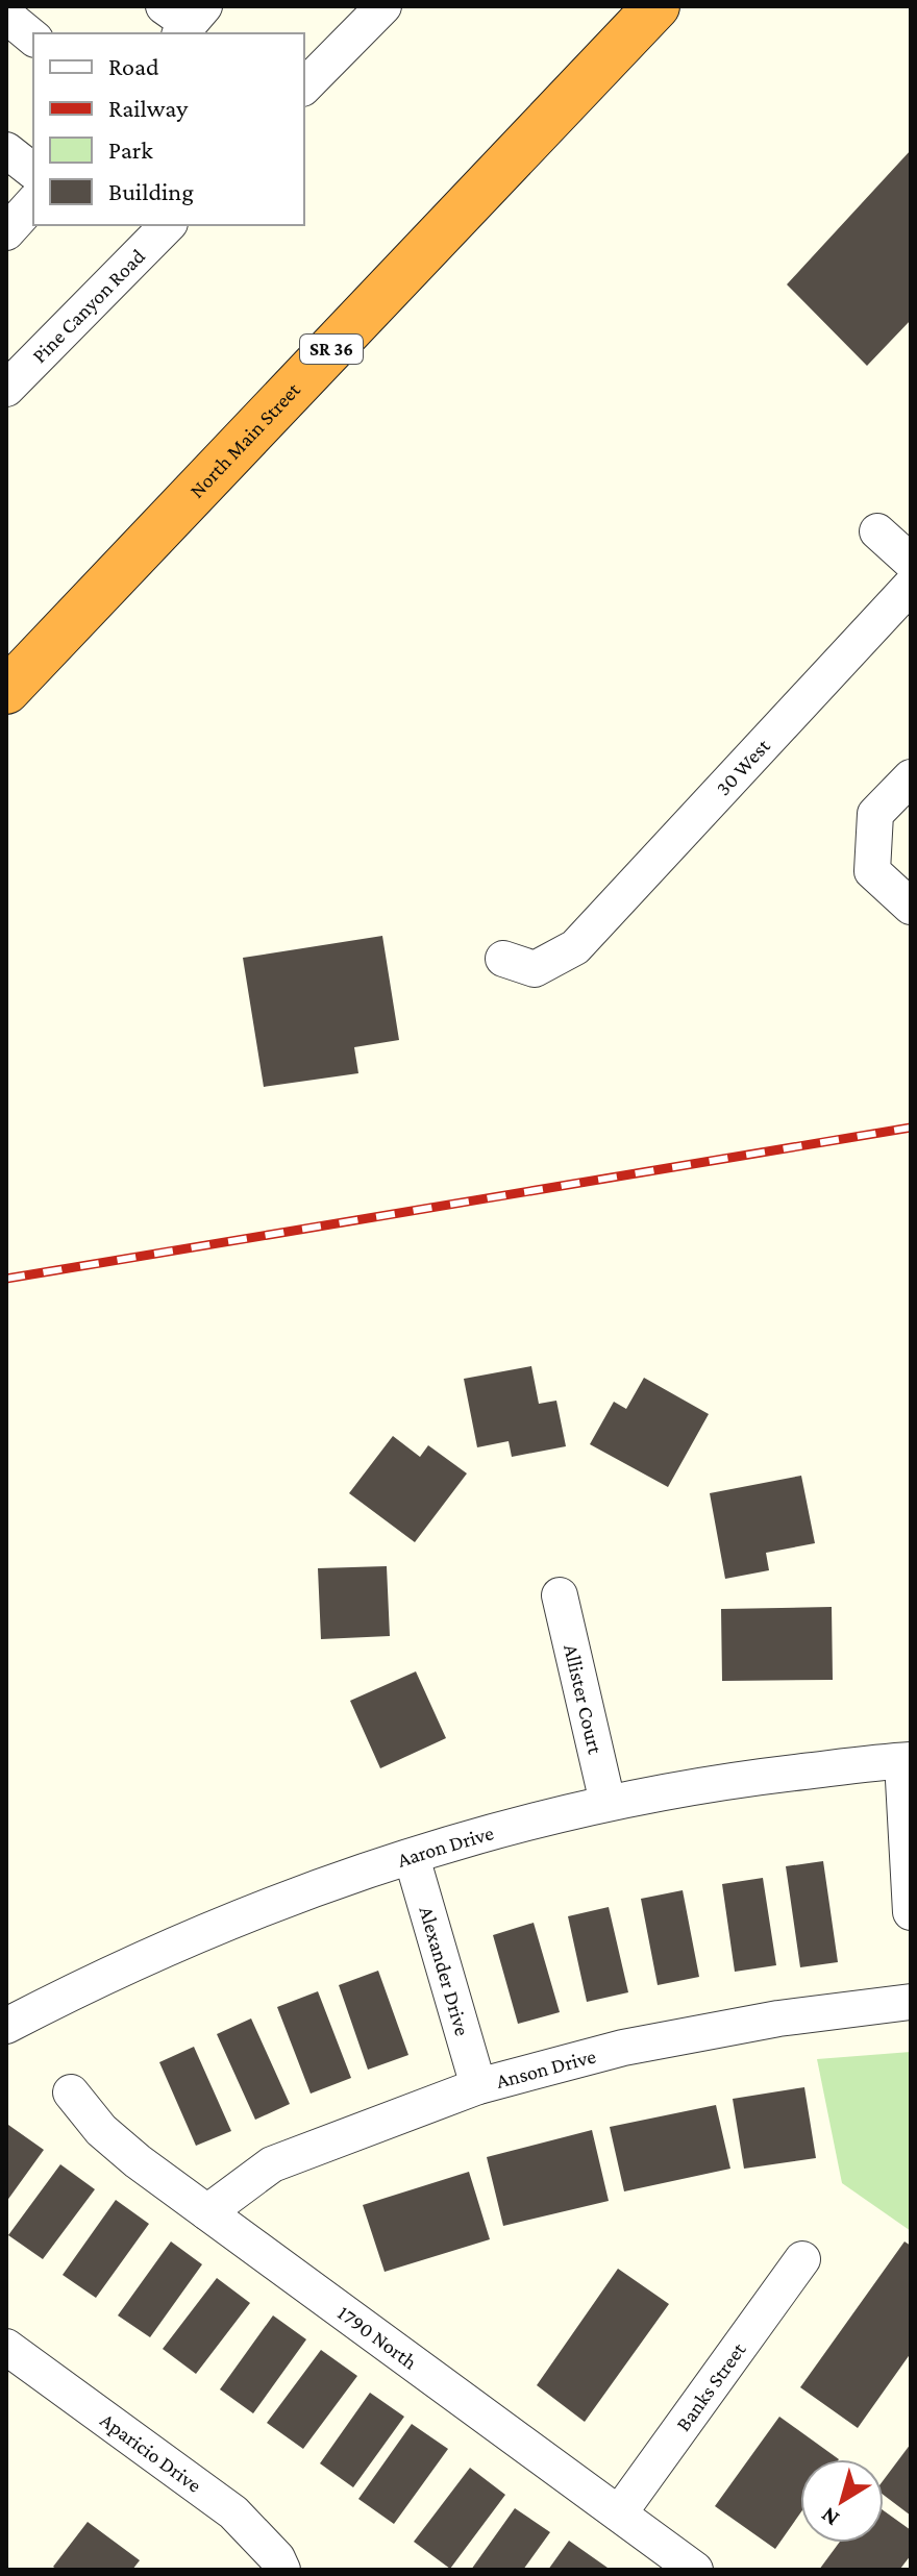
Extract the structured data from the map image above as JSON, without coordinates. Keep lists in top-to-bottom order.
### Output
{
  "streets": {
    "highway": ["SR 36", "North Main Street"],
    "street": [
      "Pine Canyon Road",
      "30 West",
      "Allister Court",
      "Aaron Drive",
      "Alexander Drive",
      "Anson Drive",
      "1790 North",
      "Banks Street",
      "Aparicio Drive"
    ]
  },
  "crossings": [
    ["Allister Court", "Aaron Drive"],
    ["Aaron Drive", "Alexander Drive"],
    ["Alexander Drive", "Anson Drive"],
    ["Anson Drive", "1790 North"],
    ["1790 North", "Banks Street"]
  ],
  "legend": [
    "Road",
    "Railway",
    "Park",
    "Building"
  ],
  "north": "bottom left"
}
